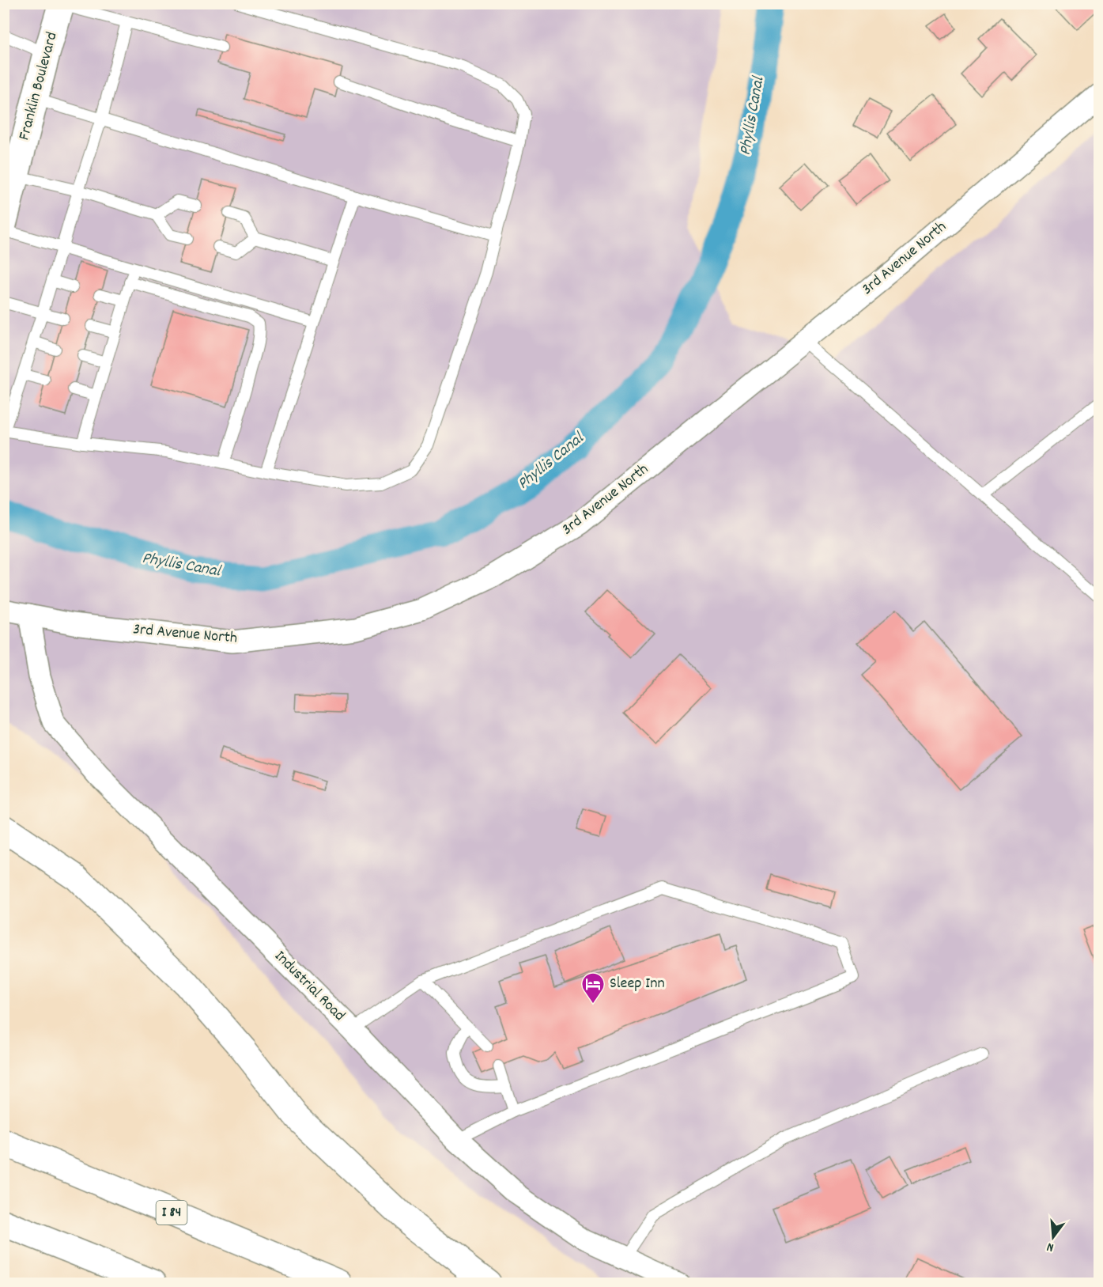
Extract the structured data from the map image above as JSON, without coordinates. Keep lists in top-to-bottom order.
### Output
{
  "streets": {
    "main road": ["Franklin Boulevard", "I 84"],
    "street": ["3rd Avenue North", "Industrial Road"]
  },
  "crossings": [
    ["3rd Avenue North", "Industrial Road"]
  ],
  "water": ["Phyllis Canal"],
  "places": {
    "hotel": ["Sleep Inn"]
  },
  "north": "bottom"
}
